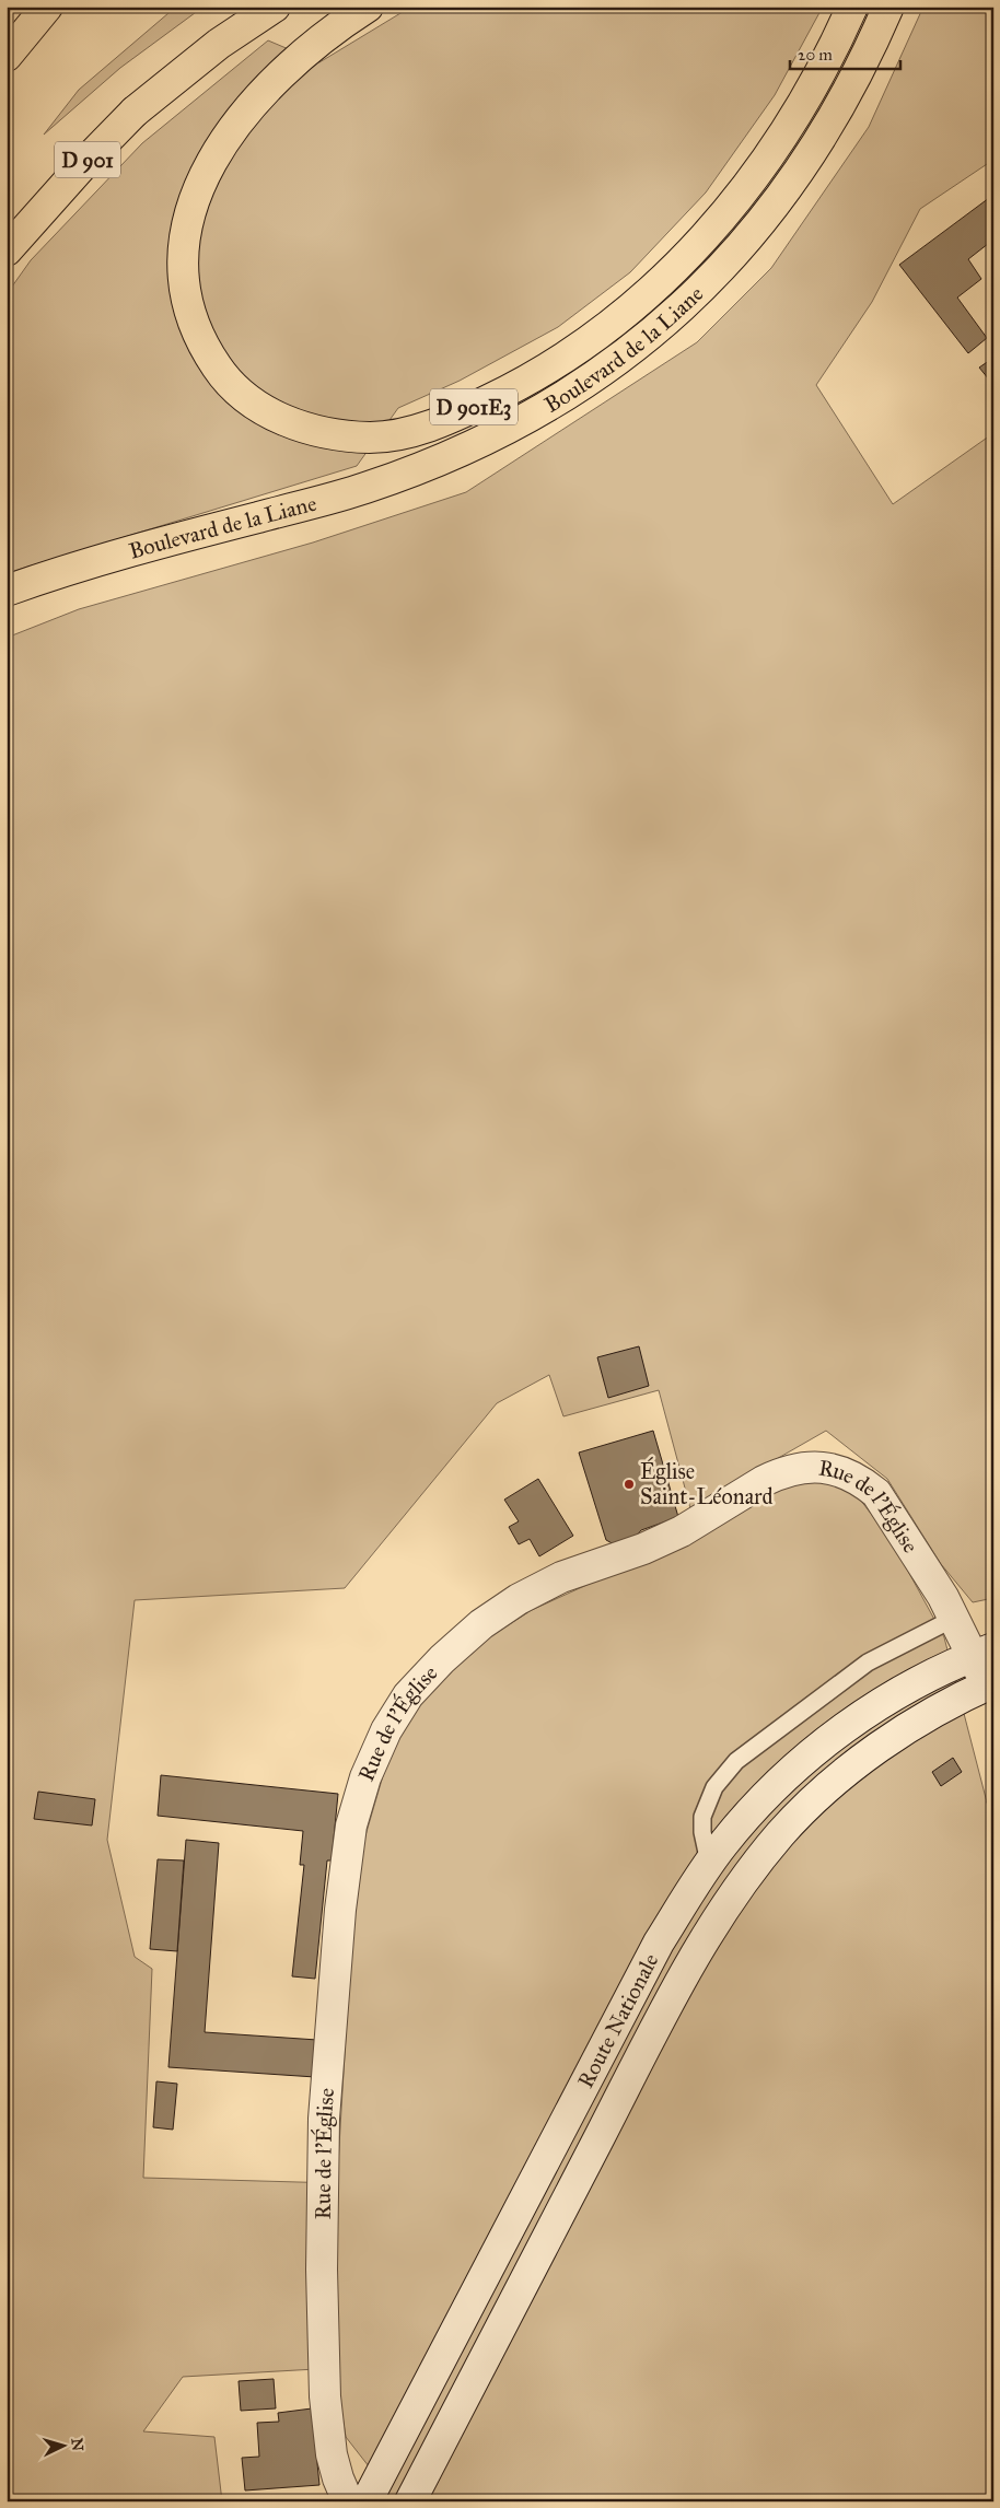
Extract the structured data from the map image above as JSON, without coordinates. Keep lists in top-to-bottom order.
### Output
{
  "streets": {
    "main road": [
      "D 901",
      "Boulevard de la Liane",
      "D 901E3",
      "Rue de l'Église",
      "Route Nationale"
    ]
  },
  "crossings": [
    ["Rue de l'Église", "Route Nationale"]
  ],
  "places": ["Église Saint-Léonard"],
  "scale_bar": "20 m",
  "north": "right"
}
